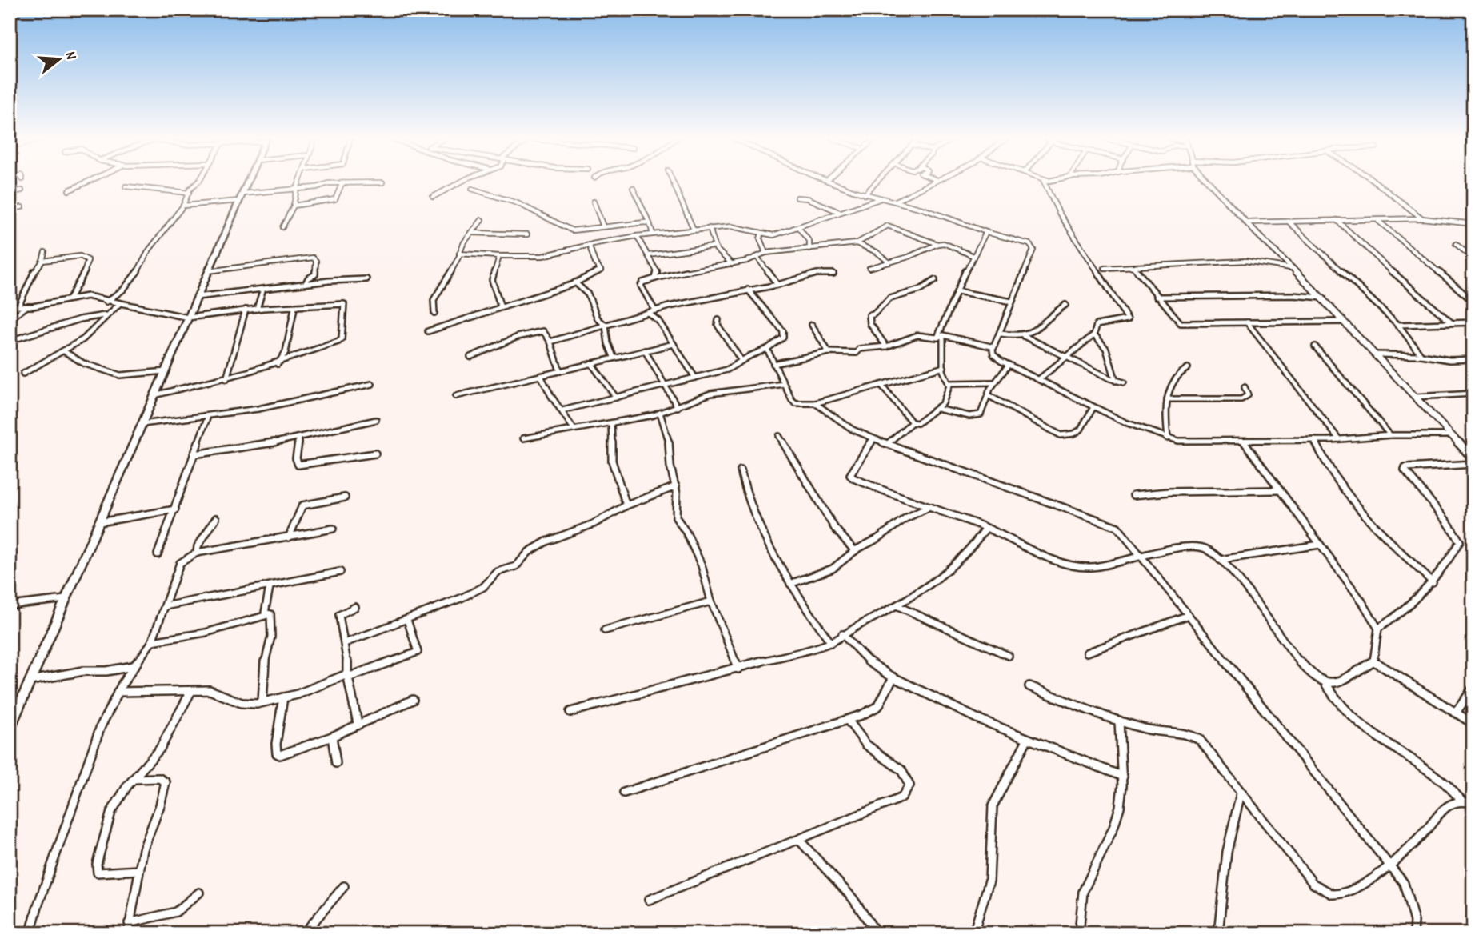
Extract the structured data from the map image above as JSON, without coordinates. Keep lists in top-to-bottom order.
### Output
{
  "north": "right"
}
